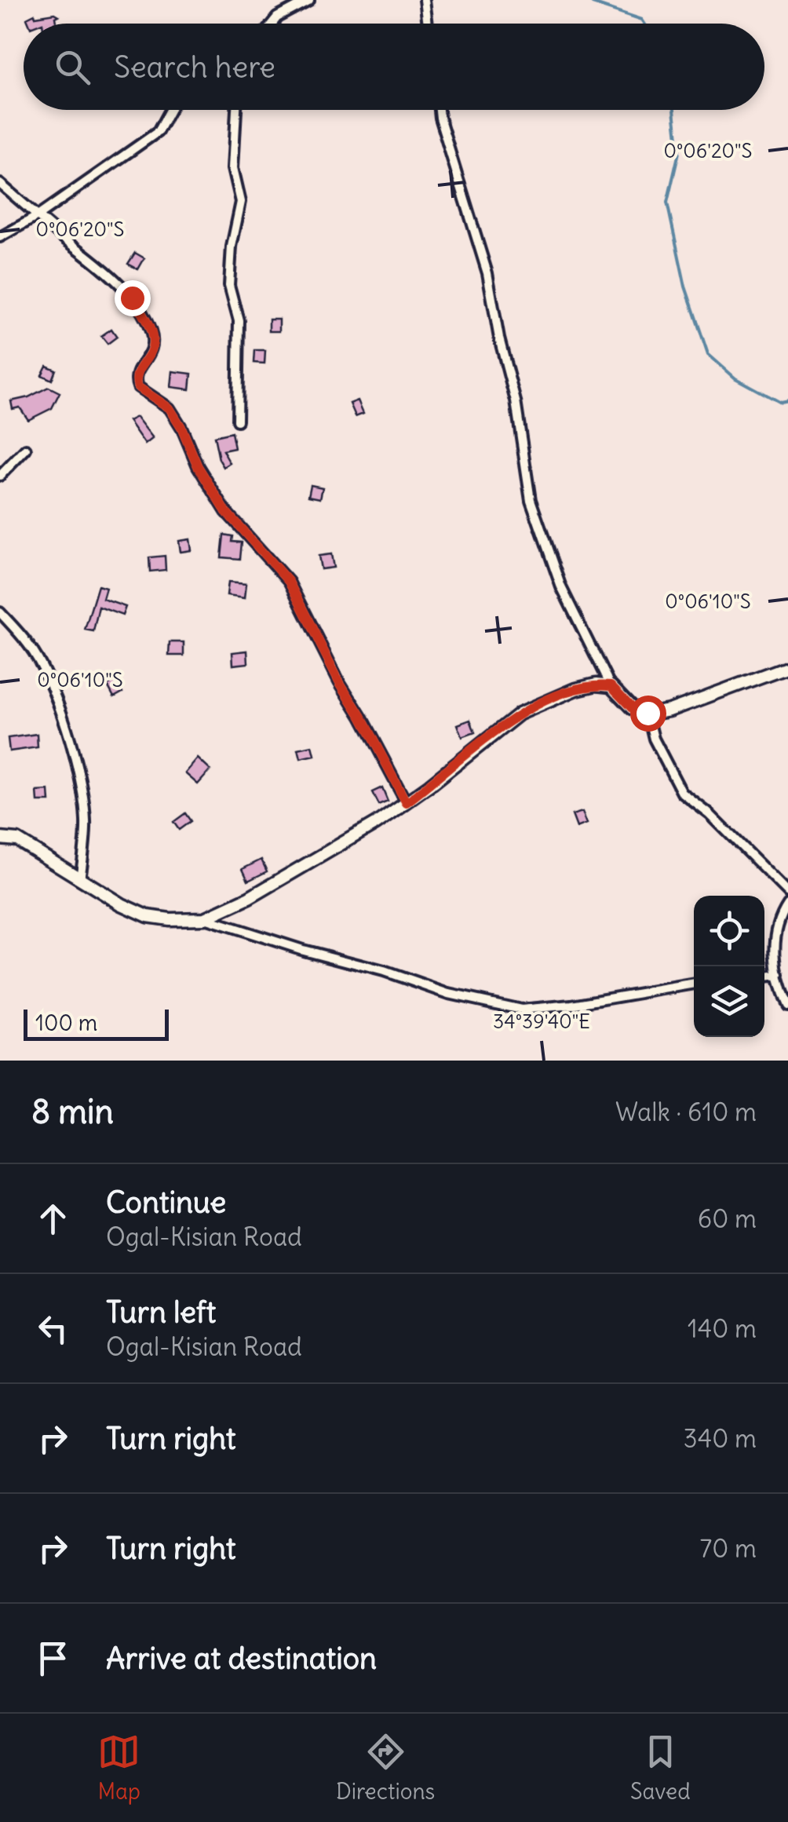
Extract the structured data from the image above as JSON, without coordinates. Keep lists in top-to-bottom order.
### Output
{
  "scale_bar": "100 m",
  "page": {
    "search": "Search here",
    "scale": "100 m",
    "heading": ["8 min", "Walk · 610 m"],
    "list": [
      ["Continue", "Ogal-Kisian Road", "60 m"],
      ["Turn left", "Ogal-Kisian Road", "140 m"],
      ["Turn right", "340 m"],
      ["Turn right", "70 m"],
      "Arrive at destination"
    ],
    "nav": ["Map", "Directions", "Saved"]
  },
  "coordinates": ["0°06'20\"S", "0°06'10\"S", "34°39'40\"E"]
}
